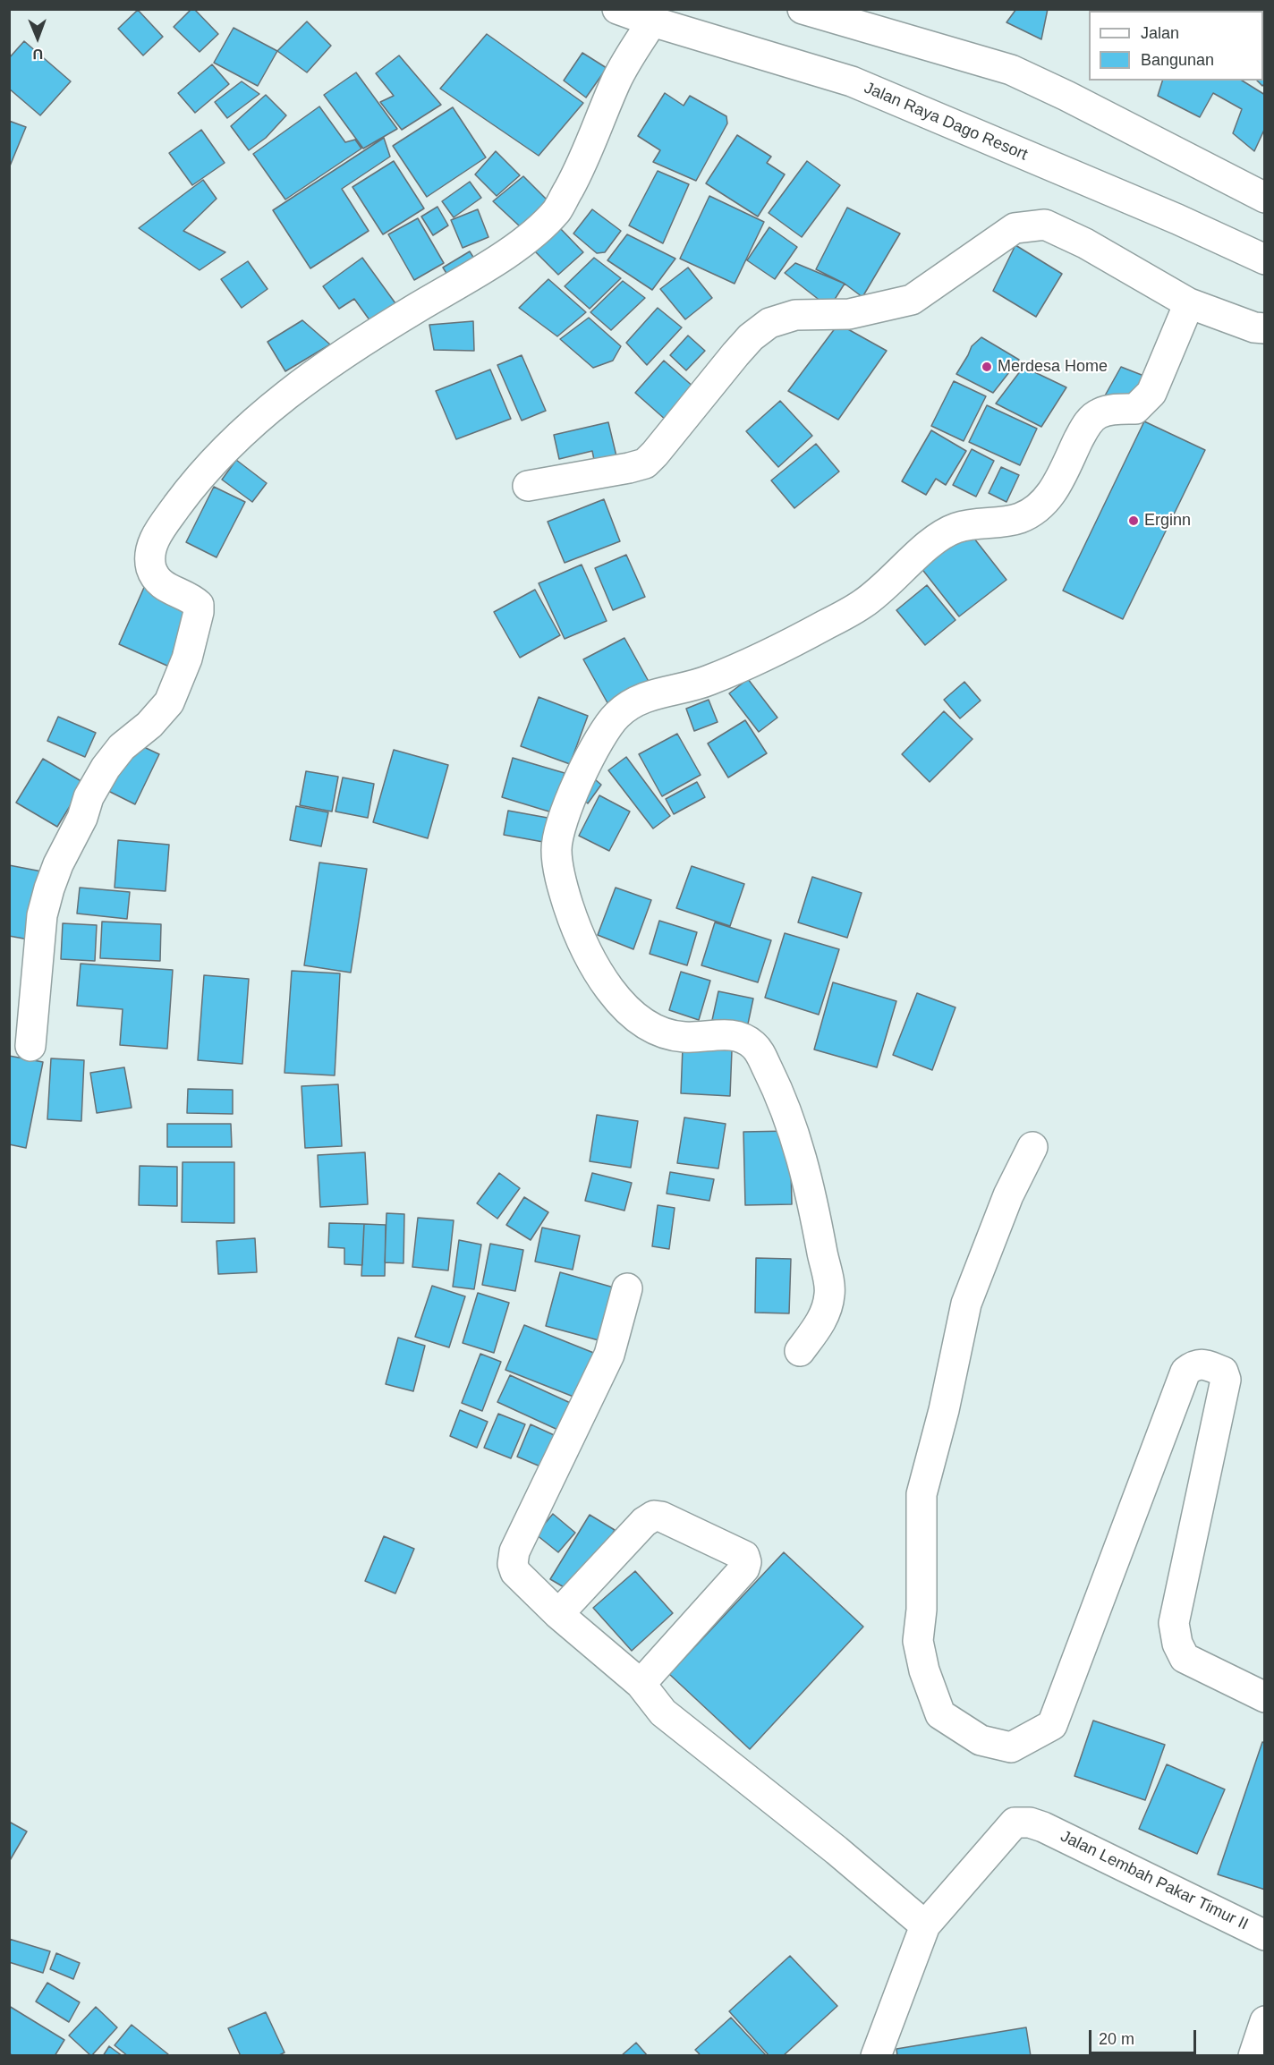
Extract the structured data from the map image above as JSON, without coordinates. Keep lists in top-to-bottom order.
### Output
{
  "streets": {
    "street": ["Jalan Raya Dago Resort", "Jalan Lembah Pakar Timur II"]
  },
  "places": ["Merdesa Home", "Erginn"],
  "legend": ["Jalan", "Bangunan"],
  "scale_bar": "20 m",
  "north": "bottom"
}
